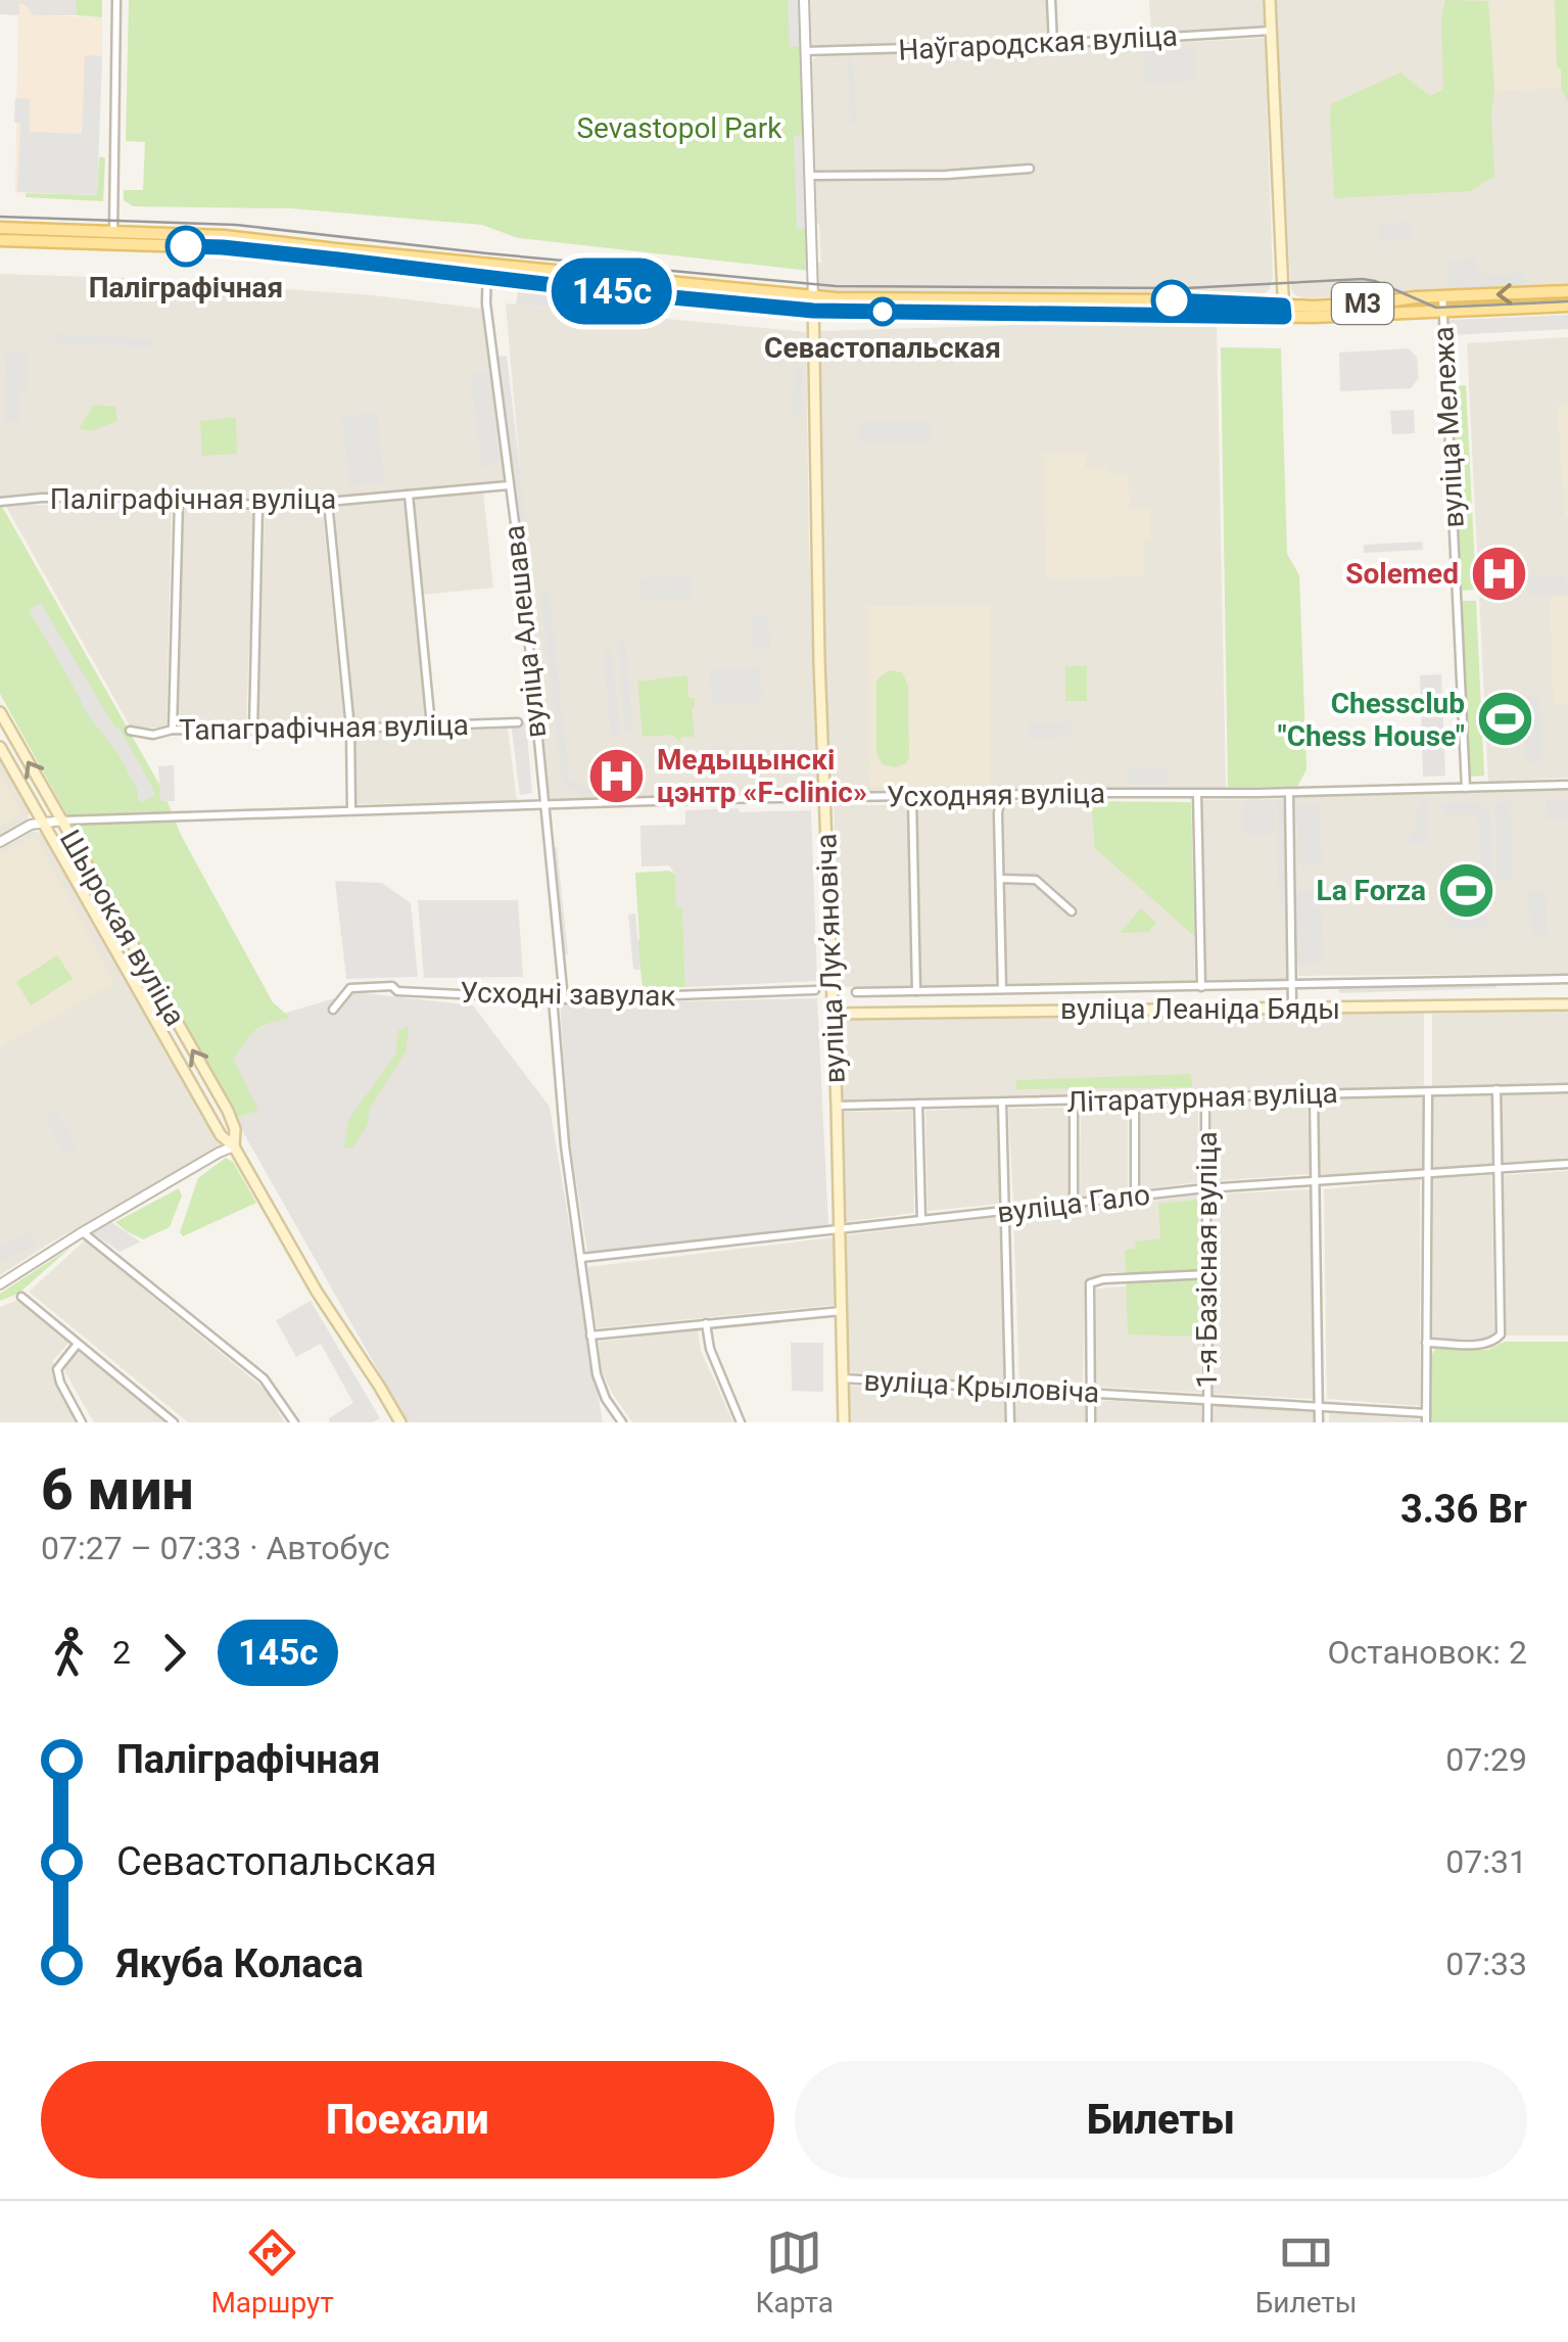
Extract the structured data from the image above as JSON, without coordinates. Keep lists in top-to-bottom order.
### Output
{
  "streets": {
    "main road": [
      "М3",
      "Шырокая вуліца",
      "вуліца Лукʼяновіча",
      "вуліца Леаніда Бяды"
    ],
    "street": [
      "Наўгародская вуліца",
      "вуліца Мележа",
      "Паліграфічная вуліца",
      "вуліца Алешава",
      "Тапаграфічная вуліца",
      "Усходняя вуліца",
      "Усходні завулак",
      "Літаратурная вуліца",
      "вуліца Гало",
      "1-я Базісная вуліца",
      "вуліца Крыловіча"
    ]
  },
  "crossings": [
    ["М3", "вуліца Мележа"],
    ["М3", "вуліца Алешава"],
    ["М3", "вуліца Лукʼяновіча"],
    ["вуліца Мележа", "Усходняя вуліца"],
    ["Паліграфічная вуліца", "вуліца Алешава"],
    ["вуліца Алешава", "Усходняя вуліца"],
    ["вуліца Алешава", "Усходні завулак"],
    ["Усходняя вуліца", "Шырокая вуліца"],
    ["Усходняя вуліца", "вуліца Лукʼяновіча"],
    ["вуліца Лукʼяновіча", "вуліца Леаніда Бяды"],
    ["вуліца Лукʼяновіча", "Літаратурная вуліца"],
    ["вуліца Лукʼяновіча", "вуліца Гало"],
    ["вуліца Лукʼяновіча", "вуліца Крыловіча"],
    ["Літаратурная вуліца", "1-я Базісная вуліца"],
    ["вуліца Гало", "1-я Базісная вуліца"],
    ["1-я Базісная вуліца", "вуліца Крыловіча"]
  ],
  "parks": ["Sevastopol Park"],
  "places": {
    "other": ["Паліграфічная", "Севастопальская"],
    "hospital": ["Solemed", "Медыцынскі цэнтр «F-clinic»"],
    "sports": ["Chessclub \"Chess House\"", "La Forza"]
  },
  "lines": ["bus line 145с"],
  "page": {
    "on_map": "145с",
    "heading": ["6 мин", "07:27 – 07:33 · Автобус", "3.36 Br"],
    "legs": ["2", "145с", "Остановок: 2"],
    "list": [
      {
        "name": "Паліграфічная",
        "value": "07:29"
      },
      {
        "name": "Севастопальская",
        "value": "07:31"
      },
      {
        "name": "Якуба Коласа",
        "value": "07:33"
      }
    ],
    "buttons": ["Поехали", "Билеты"],
    "tabs": ["Маршрут", "Карта", "Билеты"]
  }
}
